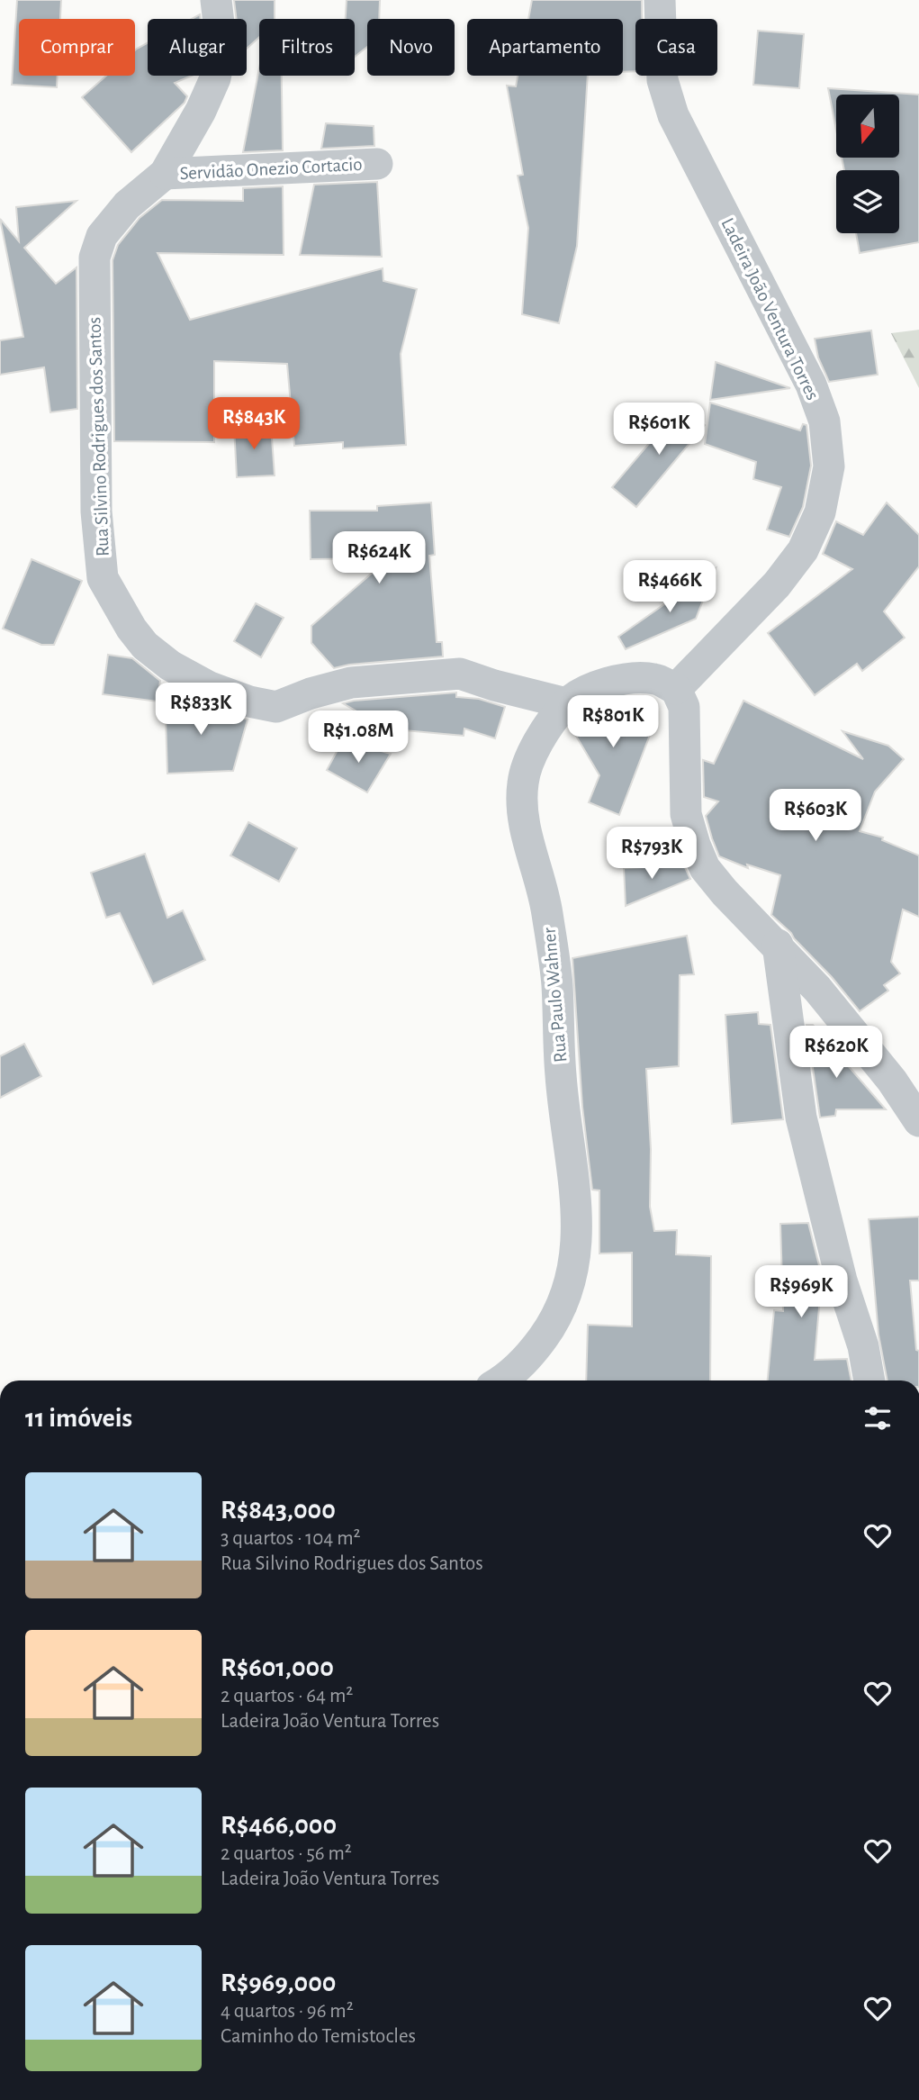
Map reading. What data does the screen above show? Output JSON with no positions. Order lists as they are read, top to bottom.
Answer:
{
  "streets": {
    "street": [
      "Servidão Onezio Cortacio",
      "Ladeira João Ventura Torres",
      "Rua Silvino Rodrigues dos Santos",
      "Rua Paulo Wahner"
    ]
  },
  "crossings": [
    ["Servidão Onezio Cortacio", "Rua Silvino Rodrigues dos Santos"],
    ["Ladeira João Ventura Torres", "Rua Paulo Wahner"],
    ["Rua Silvino Rodrigues dos Santos", "Rua Paulo Wahner"]
  ],
  "north": "bottom",
  "page": {
    "chip": [
      "Comprar",
      "Alugar",
      "Filtros",
      "Novo",
      "Apartamento",
      "Casa"
    ],
    "price": [
      "R$843K",
      "R$601K",
      "R$624K",
      "R$466K",
      "R$833K",
      "R$801K",
      "R$1.08M",
      "R$603K",
      "R$793K",
      "R$620K",
      "R$969K"
    ],
    "heading": "11 imóveis",
    "list": [
      {
        "name": "R$843,000",
        "note": "3 quartos · 104 m² · Rua Silvino Rodrigues dos Santos"
      },
      {
        "name": "R$601,000",
        "note": "2 quartos · 64 m² · Ladeira João Ventura Torres"
      },
      {
        "name": "R$466,000",
        "note": "2 quartos · 56 m² · Ladeira João Ventura Torres"
      },
      {
        "name": "R$969,000",
        "note": "4 quartos · 96 m² · Caminho do Temistocles"
      }
    ]
  }
}
